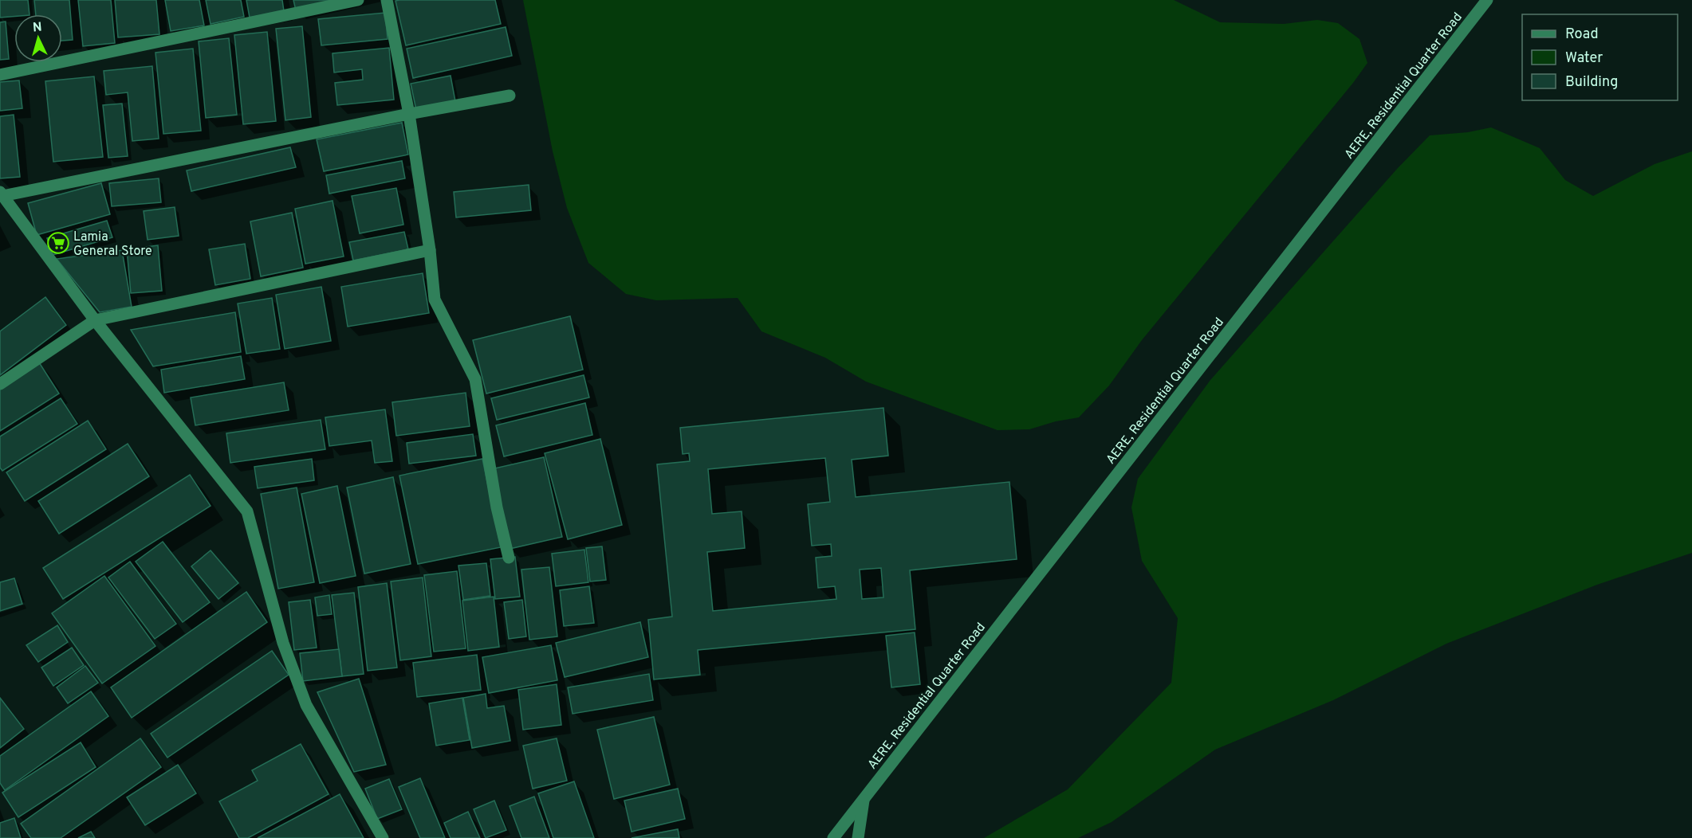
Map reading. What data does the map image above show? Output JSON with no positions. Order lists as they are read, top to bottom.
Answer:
{
  "streets": {
    "street": ["AERE, Residential Quarter Road"]
  },
  "places": {
    "supermarket": ["Lamia General Store"]
  },
  "legend": ["Road", "Water", "Building"],
  "north": "top"
}
